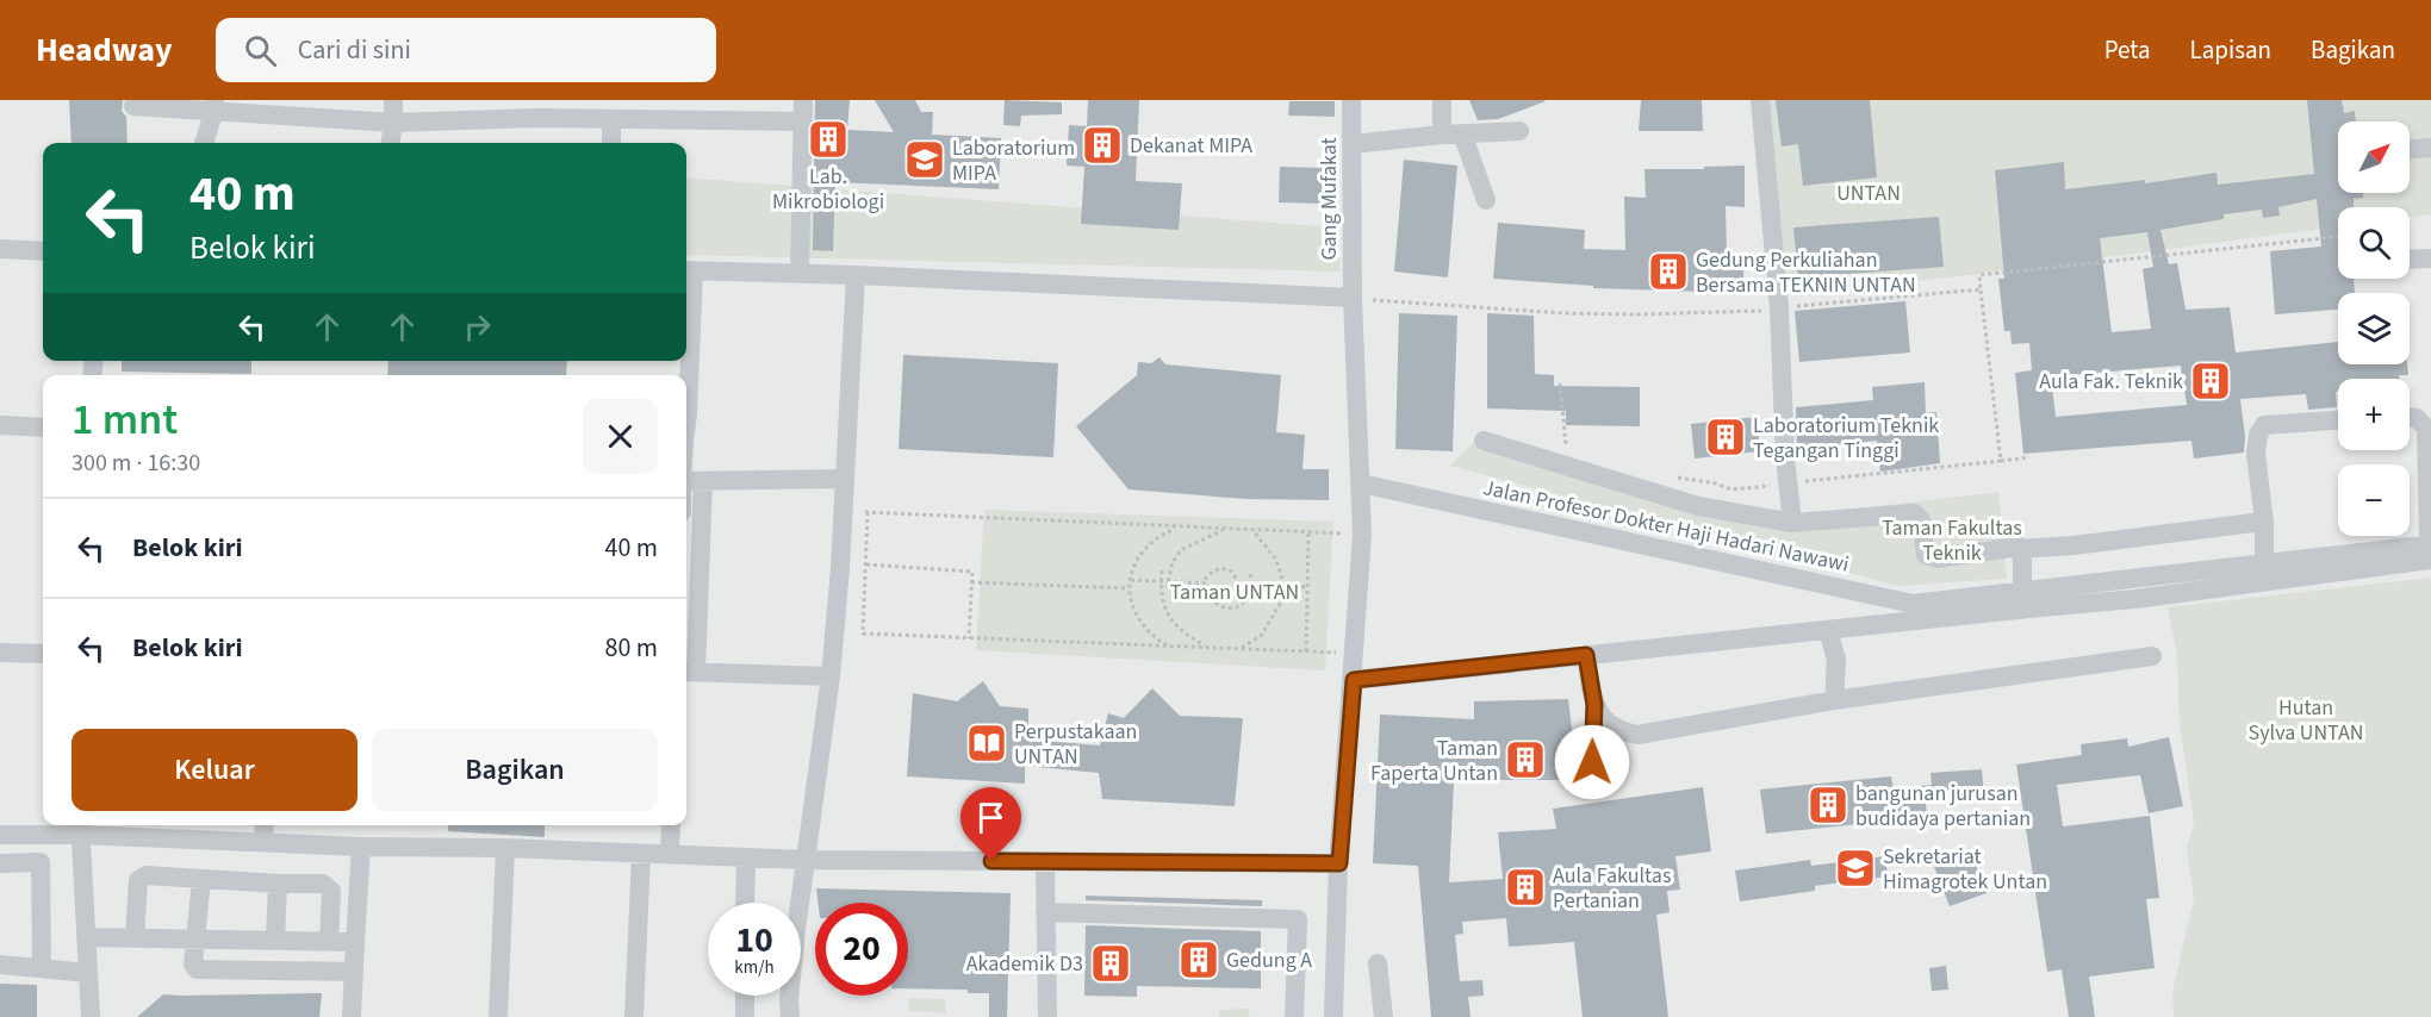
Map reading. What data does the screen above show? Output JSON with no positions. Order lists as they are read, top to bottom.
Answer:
{
  "streets": {
    "street": ["Gang Mufakat", "Jalan Profesor Dokter Haji Hadari Nawawi"]
  },
  "crossings": [
    ["Gang Mufakat", "Jalan Profesor Dokter Haji Hadari Nawawi"]
  ],
  "parks": [
    "UNTAN",
    "Taman Fakultas Teknik",
    "Taman UNTAN",
    "Hutan Sylva UNTAN"
  ],
  "places": {
    "building": [
      "Lab. Mikrobiologi",
      "Dekanat MIPA",
      "Gedung Perkuliahan Bersama TEKNIN UNTAN",
      "Aula Fak. Teknik",
      "Laboratorium Teknik Tegangan Tinggi",
      "Taman Faperta Untan",
      "bangunan jurusan budidaya pertanian",
      "Aula Fakultas Pertanian",
      "Gedung A",
      "Akademik D3"
    ],
    "school or university": ["Laboratorium MIPA", "Sekretariat Himagrotek Untan"],
    "library": ["Perpustakaan UNTAN"]
  },
  "north": "top right",
  "page": {
    "header": "Headway",
    "search": "Cari di sini",
    "nav": ["Peta", "Lapisan", "Bagikan"],
    "map_buttons": ["+", "−"],
    "turn": ["40 m", "Belok kiri"],
    "heading": ["1 mnt", "300 m · 16:30"],
    "list": [
      {
        "name": "Belok kiri",
        "value": "40 m"
      },
      {
        "name": "Belok kiri",
        "value": "80 m"
      }
    ],
    "buttons": ["Keluar", "Bagikan"],
    "speed": "10 km/h",
    "limit": "20"
  }
}
